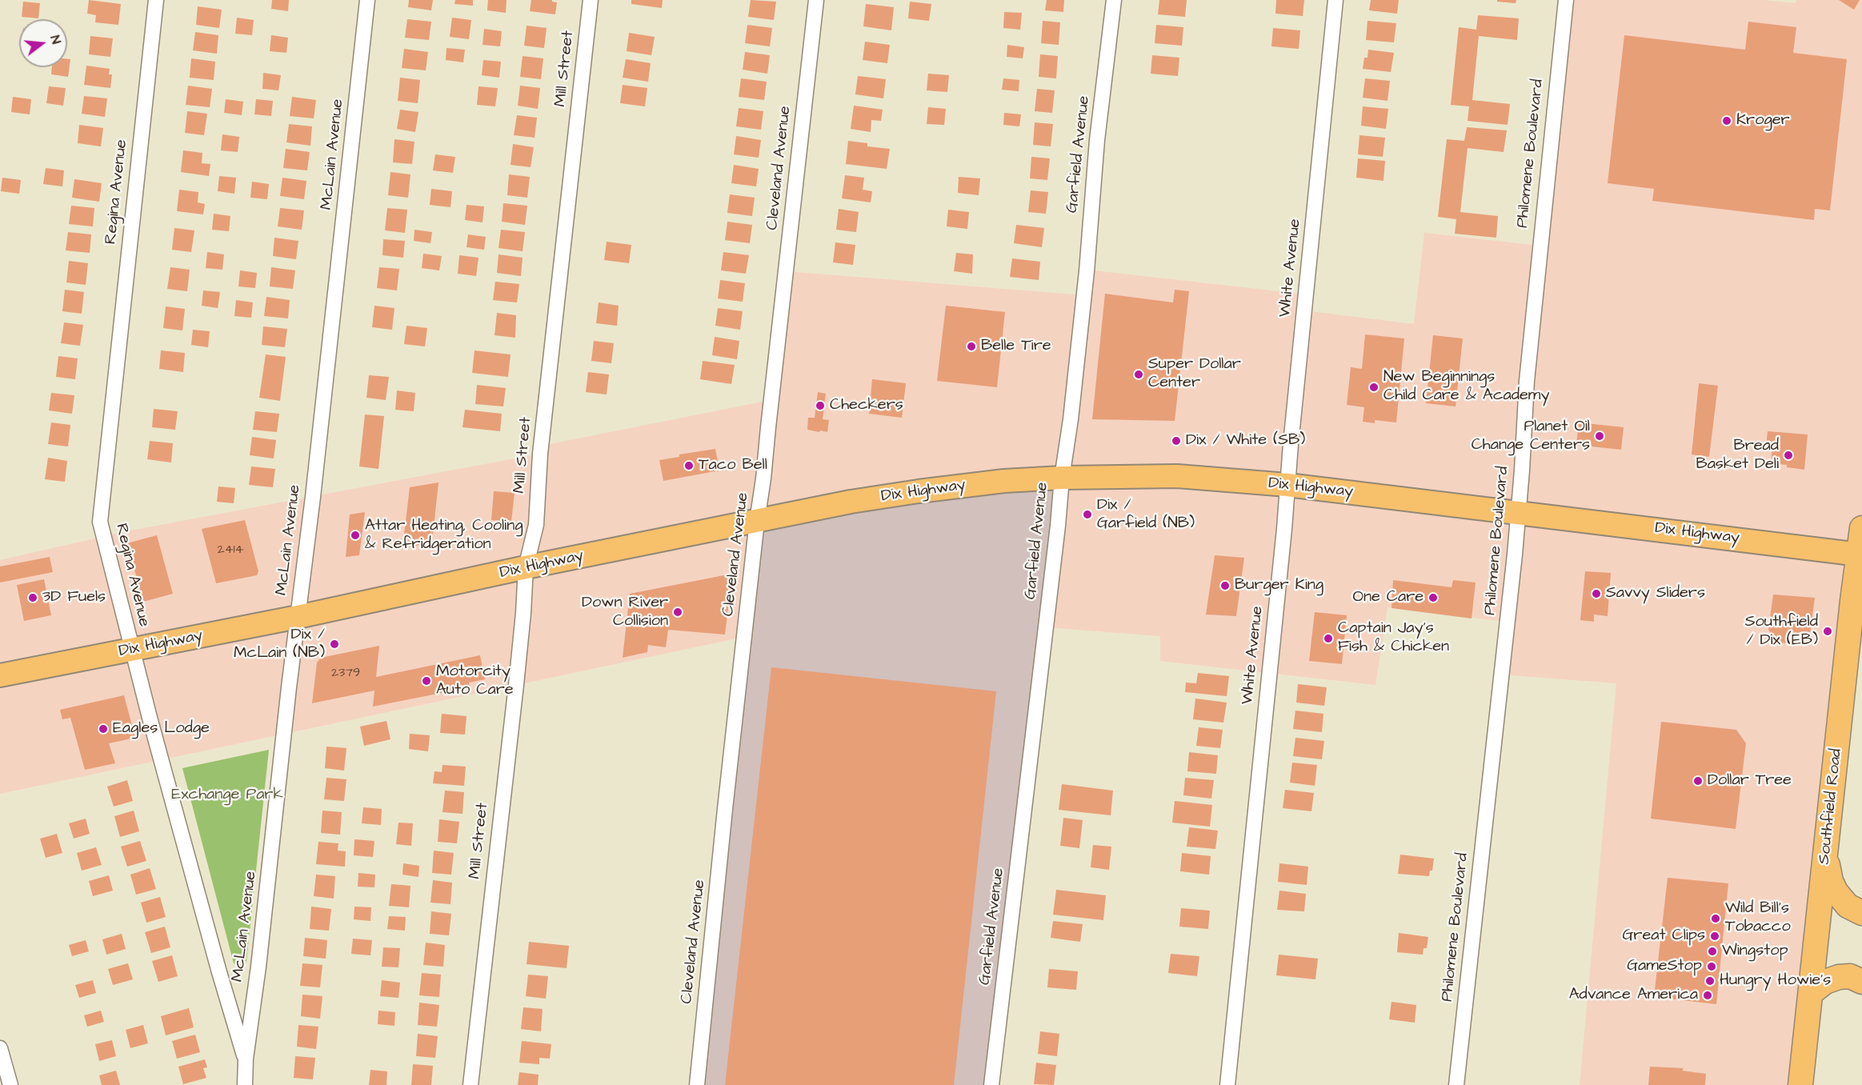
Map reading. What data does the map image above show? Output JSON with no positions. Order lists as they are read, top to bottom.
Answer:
{
  "streets": {
    "highway": ["Southfield Road"],
    "main road": ["Dix Highway"],
    "street": [
      "Mill Street",
      "Philomene Boulevard",
      "McLain Avenue",
      "Garfield Avenue",
      "Cleveland Avenue",
      "Regina Avenue",
      "White Avenue"
    ]
  },
  "crossings": [
    ["Mill Street", "Dix Highway"],
    ["Philomene Boulevard", "Dix Highway"],
    ["McLain Avenue", "Regina Avenue"],
    ["McLain Avenue", "Dix Highway"],
    ["Garfield Avenue", "Dix Highway"],
    ["Cleveland Avenue", "Dix Highway"],
    ["Regina Avenue", "Dix Highway"],
    ["White Avenue", "Dix Highway"],
    ["Dix Highway", "Southfield Road"]
  ],
  "parks": ["Exchange Park"],
  "places": [
    "Kroger",
    "Belle Tire",
    "Super Dollar Center",
    "New Beginnings Child Care & Academy",
    "Checkers",
    "Planet Oil Change Centers",
    "Dix / White (SB)",
    "Bread Basket Deli",
    "Taco Bell",
    "Dix / Garfield (NB)",
    "Attar Heating, Cooling & Refridgeration",
    "Burger King",
    "Savvy Sliders",
    "3D Fuels",
    "One Care",
    "Down River Collision",
    "Southfield / Dix (EB)",
    "Captain Jay's Fish & Chicken",
    "Dix / McLain (NB)",
    "Motorcity Auto Care",
    "Eagles Lodge",
    "Dollar Tree",
    "Wild Bill's Tobacco",
    "Great Clips",
    "Wingstop",
    "GameStop",
    "Hungry Howie's",
    "Advance America"
  ],
  "house_numbers": ["2414", "2379"],
  "north": "right"
}
